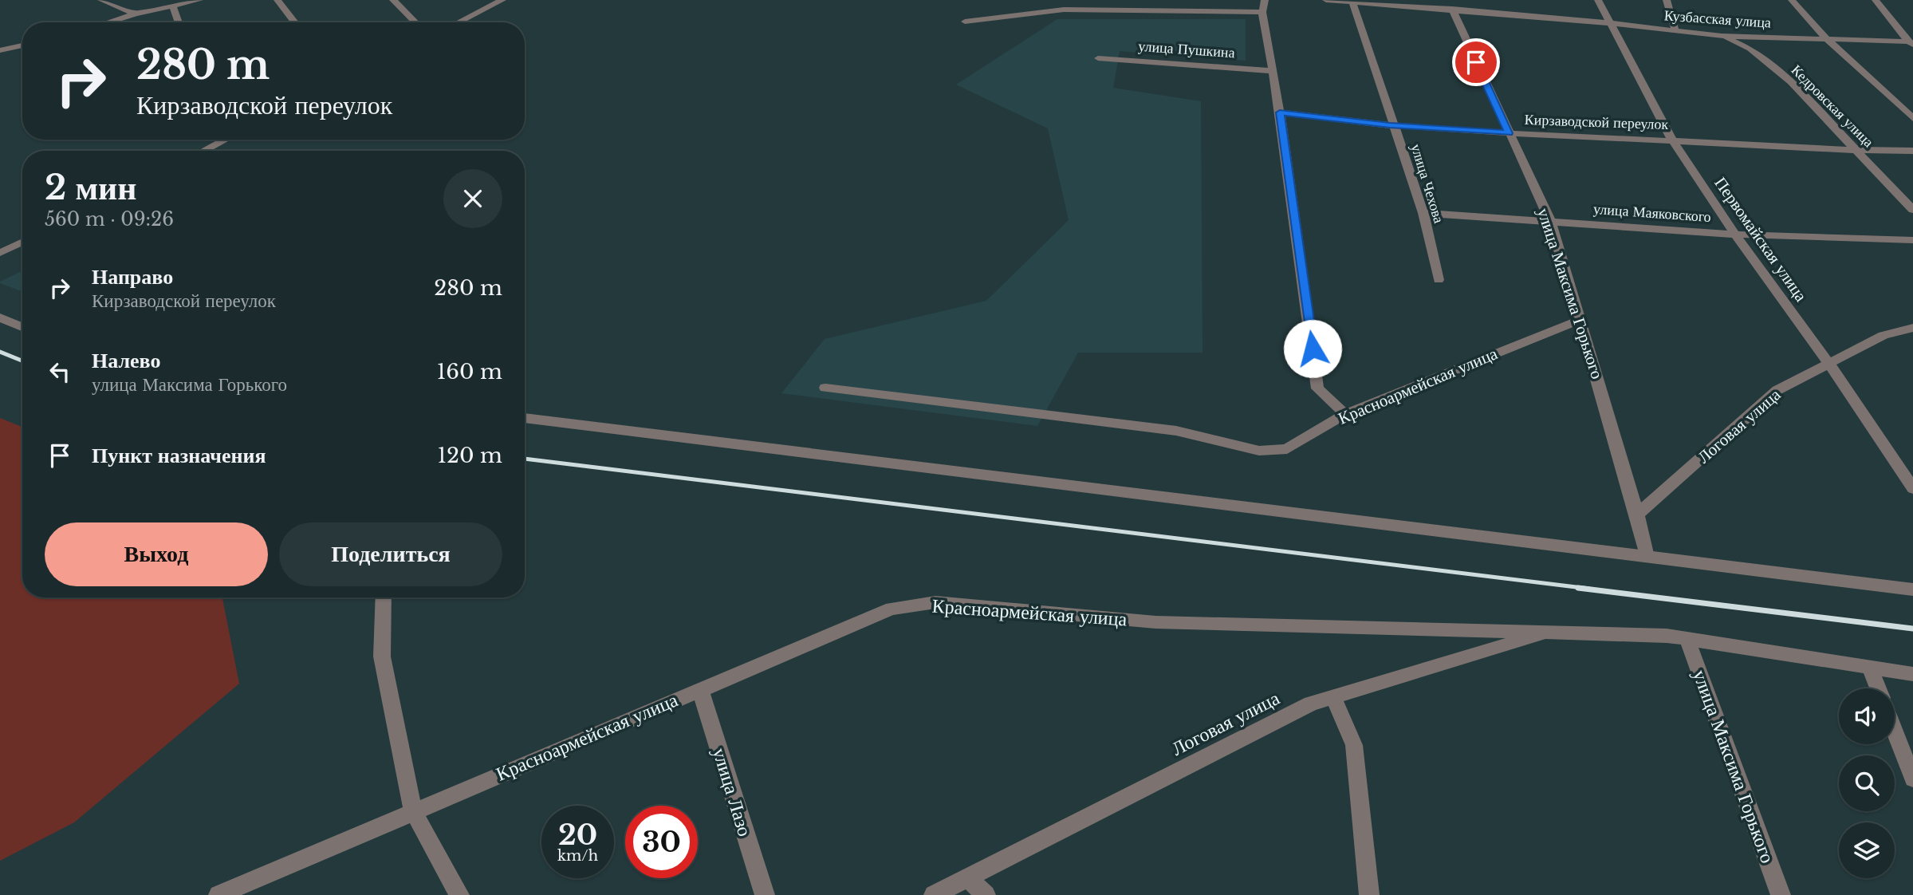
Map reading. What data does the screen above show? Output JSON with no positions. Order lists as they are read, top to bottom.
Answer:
{
  "streets": {
    "street": [
      "Кузбасская улица",
      "улица Пушкина",
      "Кедровская улица",
      "Кирзаводской переулок",
      "улица Чехова",
      "улица Маяковского",
      "Первомайская улица",
      "улица Максима Горького",
      "Красноармейская улица",
      "Логовая улица",
      "улица Лазо"
    ]
  },
  "crossings": [
    ["Кузбасская улица", "Кедровская улица"],
    ["Кузбасская улица", "улица Чехова"],
    ["Кузбасская улица", "Первомайская улица"],
    ["Кузбасская улица", "улица Максима Горького"],
    ["Кедровская улица", "Кирзаводской переулок"],
    ["Кирзаводской переулок", "улица Чехова"],
    ["Кирзаводской переулок", "Первомайская улица"],
    ["Кирзаводской переулок", "улица Максима Горького"],
    ["улица Чехова", "улица Маяковского"],
    ["улица Маяковского", "Первомайская улица"],
    ["улица Маяковского", "улица Максима Горького"],
    ["Первомайская улица", "Логовая улица"],
    ["улица Максима Горького", "Красноармейская улица"],
    ["улица Максима Горького", "Логовая улица"],
    ["Красноармейская улица", "Логовая улица"],
    ["Красноармейская улица", "улица Лазо"]
  ],
  "page": {
    "turn": ["280 m", "Кирзаводской переулок"],
    "heading": ["2 мин", "560 m · 09:26"],
    "list": [
      {
        "name": "Направо",
        "note": "Кирзаводской переулок",
        "value": "280 m"
      },
      {
        "name": "Налево",
        "note": "улица Максима Горького",
        "value": "160 m"
      },
      {
        "name": "Пункт назначения",
        "value": "120 m"
      }
    ],
    "buttons": ["Выход", "Поделиться"],
    "speed": "20 km/h",
    "limit": "30"
  }
}
